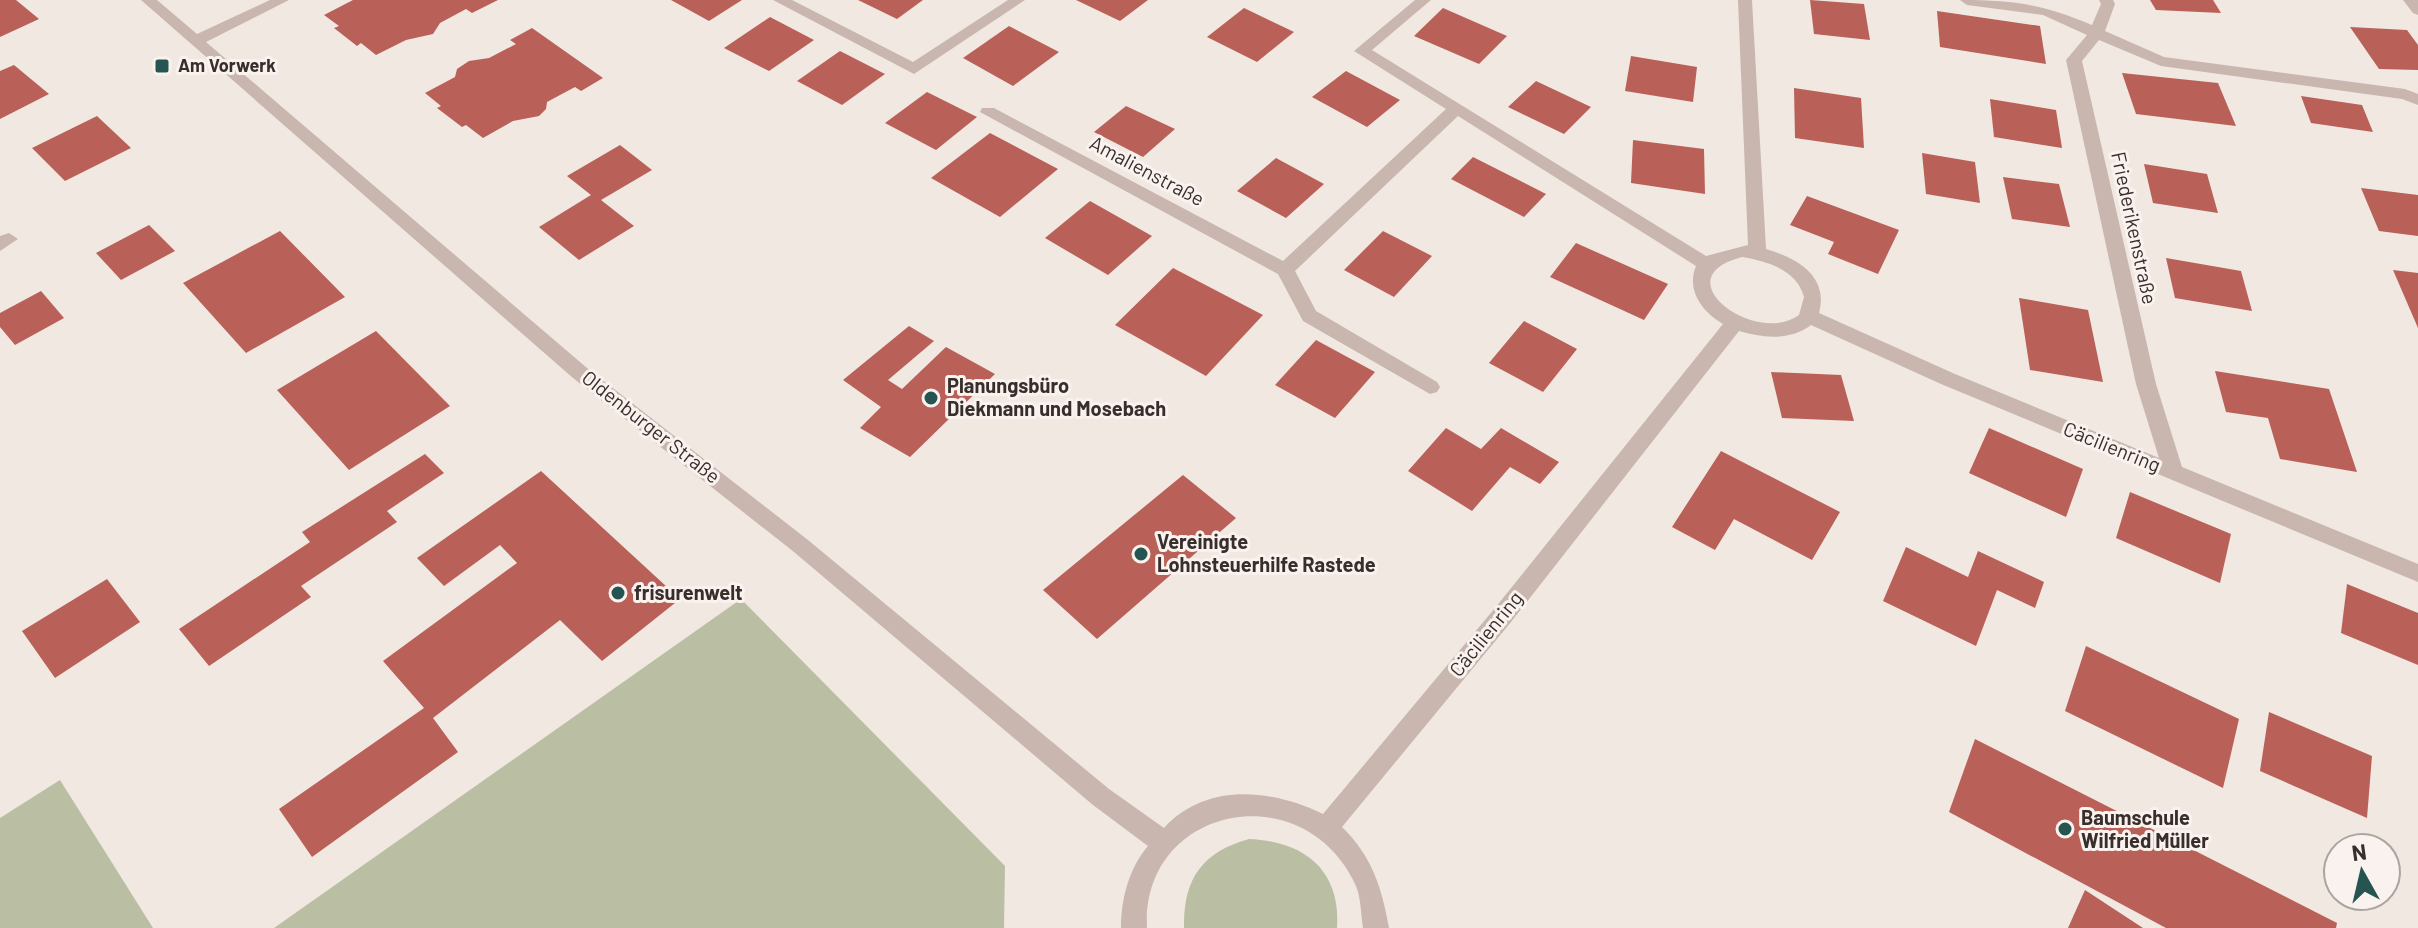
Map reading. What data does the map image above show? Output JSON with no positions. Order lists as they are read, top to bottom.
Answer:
{
  "streets": {
    "street": [
      "Amalienstraße",
      "Friederikenstraße",
      "Oldenburger Straße",
      "Cäcilienring"
    ]
  },
  "crossings": [
    ["Friederikenstraße", "Cäcilienring"]
  ],
  "places": {
    "transit": ["Am Vorwerk"],
    "other": [
      "Planungsbüro Diekmann und Mosebach",
      "Vereinigte Lohnsteuerhilfe Rastede",
      "frisurenwelt",
      "Baumschule Wilfried Müller"
    ]
  },
  "north": "top"
}
